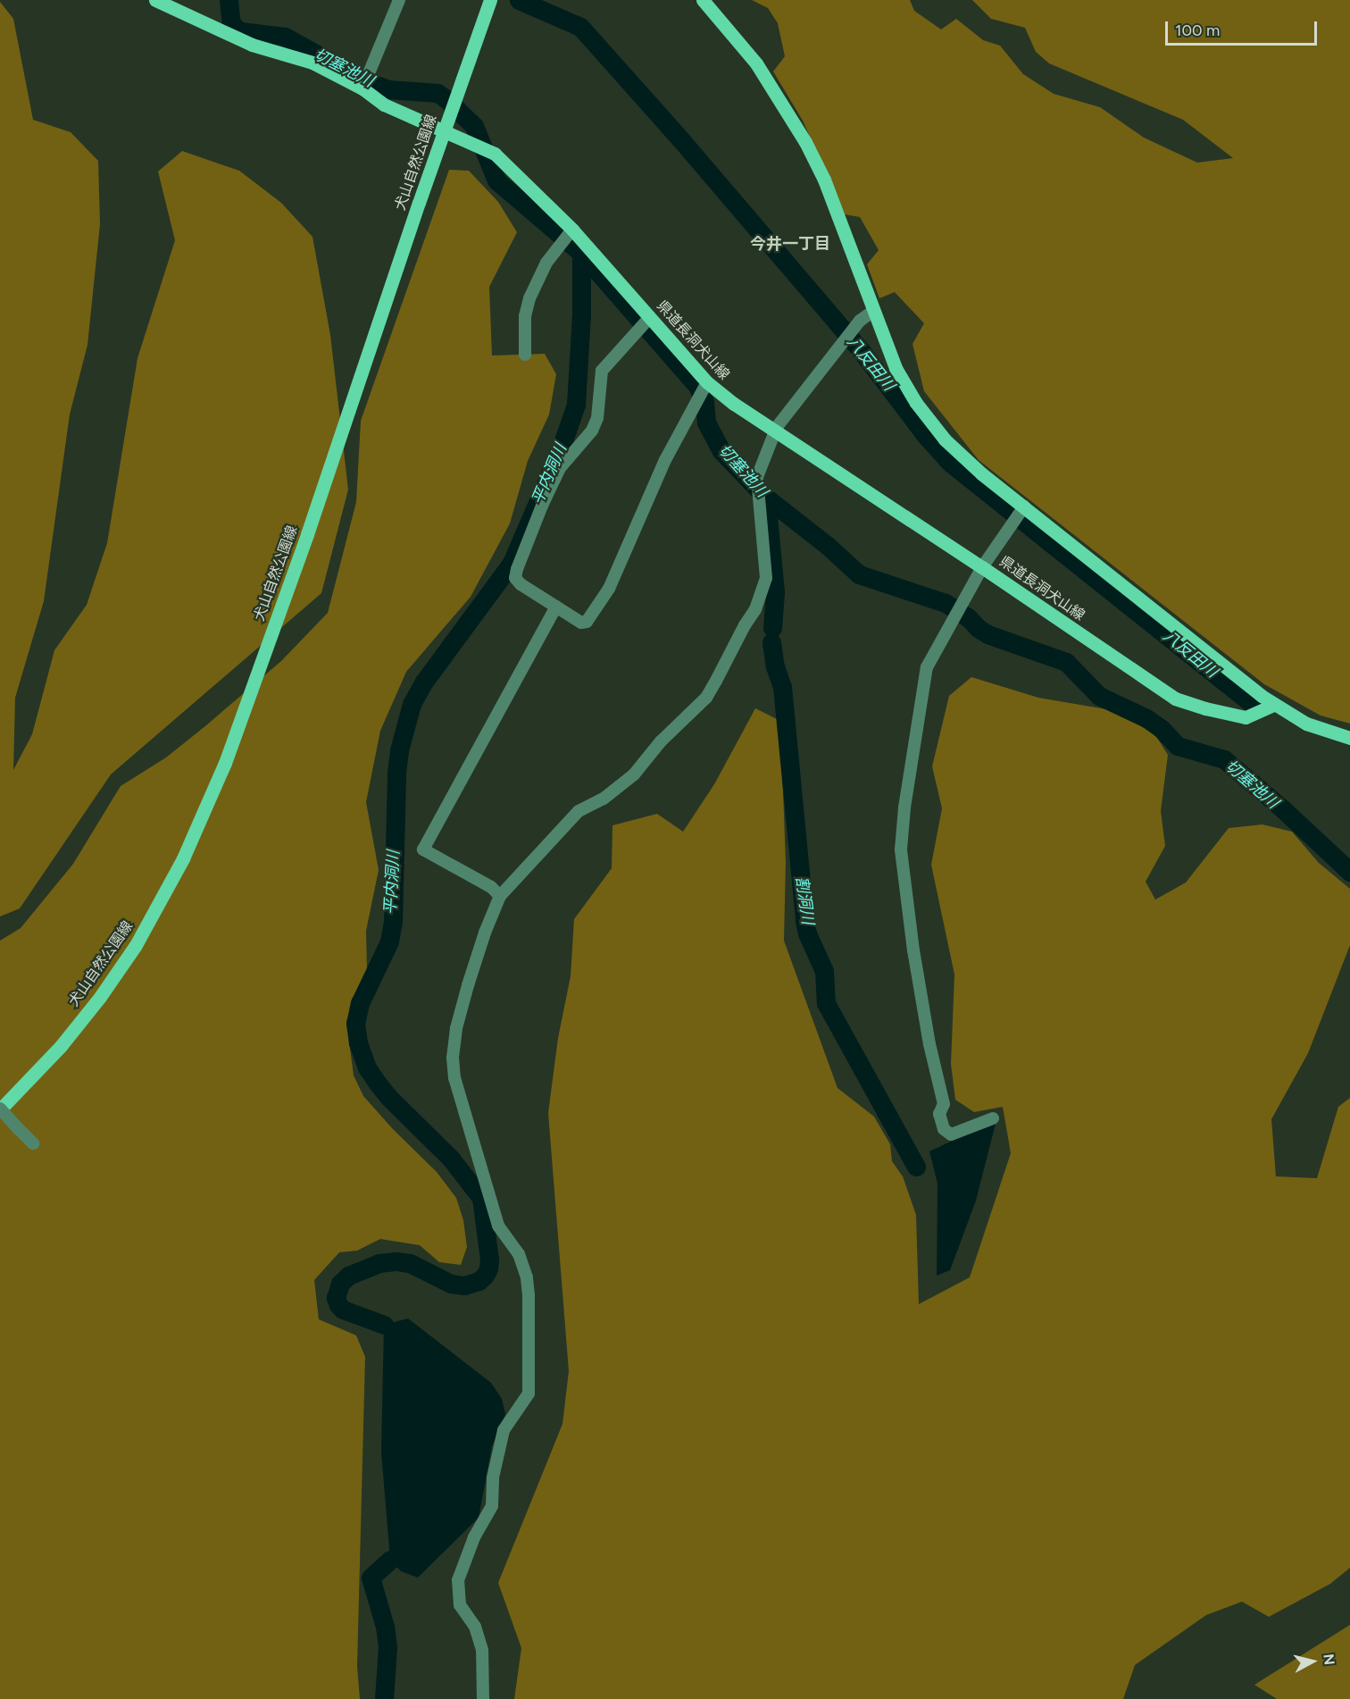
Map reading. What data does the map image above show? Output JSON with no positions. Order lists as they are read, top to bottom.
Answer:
{
  "streets": {
    "main road": ["犬山自然公園線", "県道長洞犬山線"]
  },
  "districts": ["今井一丁目"],
  "water": [
    "切塞池川",
    "八反田川",
    "平内洞川",
    "割洞川"
  ],
  "scale_bar": "100 m",
  "north": "right"
}
